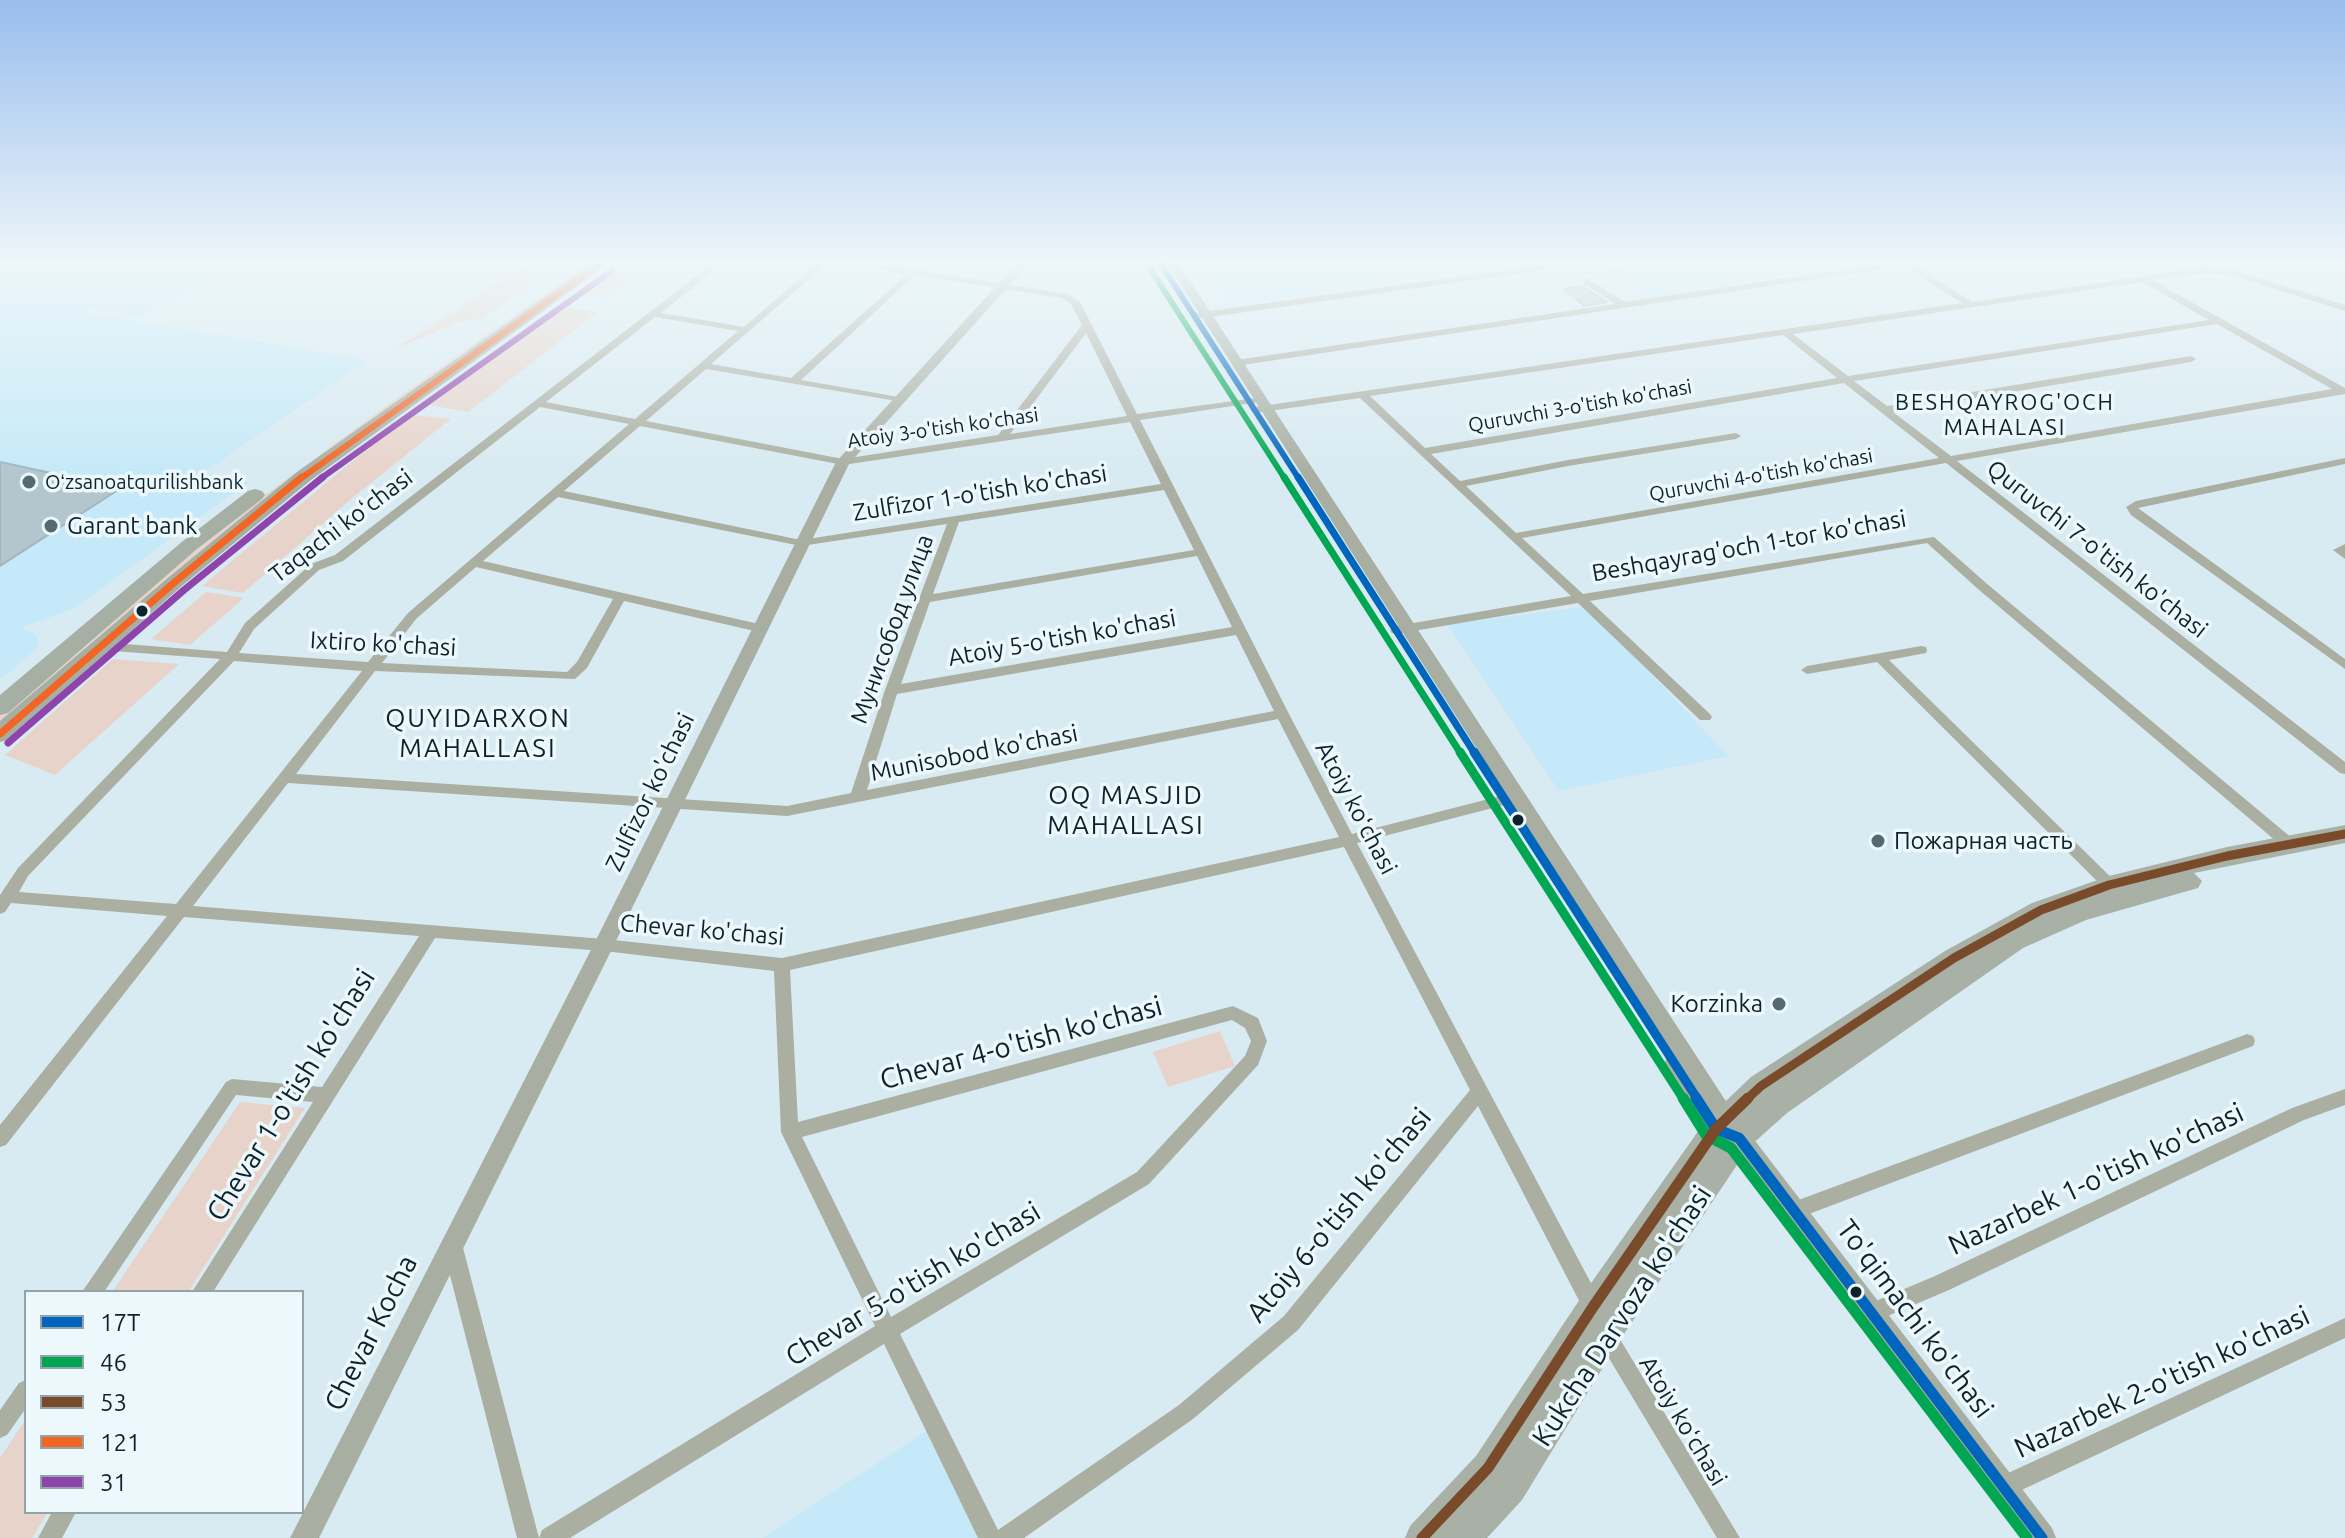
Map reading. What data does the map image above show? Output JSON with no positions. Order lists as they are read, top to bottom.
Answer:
{
  "streets": {
    "main road": [
      "Zulfizor ko'chasi",
      "Kukcha Darvoza ko'chasi",
      "To'qimachi ko'chasi",
      "Chevar Kocha"
    ],
    "street": [
      "Quruvchi 3-o'tish ko'chasi",
      "Atoiy 3-o'tish ko'chasi",
      "Quruvchi 4-o'tish ko'chasi",
      "Zulfizor 1-o'tish ko'chasi",
      "Taqachi koʻchasi",
      "Beshqayrag'och 1-tor ko'chasi",
      "Quruvchi 7-o'tish ko'chasi",
      "Мунисобод улица",
      "Atoiy 5-o'tish ko'chasi",
      "Ixtiro ko'chasi",
      "Munisobod ko'chasi",
      "Atoiy koʻchasi",
      "Chevar ko'chasi",
      "Chevar 4-o'tish ko'chasi",
      "Chevar 1-o'tish ko'chasi",
      "Nazarbek 1-o'tish ko'chasi",
      "Atoiy 6-o'tish ko'chasi",
      "Chevar 5-o'tish ko'chasi",
      "Nazarbek 2-o'tish ko'chasi"
    ]
  },
  "crossings": [
    ["Quruvchi 3-o'tish ko'chasi", "Quruvchi 7-o'tish ko'chasi"],
    ["Atoiy 3-o'tish ko'chasi", "Taqachi koʻchasi"],
    ["Atoiy 3-o'tish ko'chasi", "Quruvchi 7-o'tish ko'chasi"],
    ["Atoiy 3-o'tish ko'chasi", "Zulfizor ko'chasi"],
    ["Atoiy 3-o'tish ko'chasi", "Atoiy koʻchasi"],
    ["Atoiy 3-o'tish ko'chasi", "To'qimachi ko'chasi"],
    ["Quruvchi 4-o'tish ko'chasi", "Quruvchi 7-o'tish ko'chasi"],
    ["Zulfizor 1-o'tish ko'chasi", "Мунисобод улица"],
    ["Zulfizor 1-o'tish ko'chasi", "Zulfizor ko'chasi"],
    ["Zulfizor 1-o'tish ko'chasi", "Atoiy koʻchasi"],
    ["Taqachi koʻchasi", "Ixtiro ko'chasi"],
    ["Taqachi koʻchasi", "Chevar ko'chasi"],
    ["Beshqayrag'och 1-tor ko'chasi", "Kukcha Darvoza ko'chasi"],
    ["Beshqayrag'och 1-tor ko'chasi", "To'qimachi ko'chasi"],
    ["Мунисобод улица", "Atoiy 5-o'tish ko'chasi"],
    ["Мунисобод улица", "Munisobod ko'chasi"],
    ["Atoiy 5-o'tish ko'chasi", "Atoiy koʻchasi"],
    ["Munisobod ko'chasi", "Zulfizor ko'chasi"],
    ["Munisobod ko'chasi", "Atoiy koʻchasi"],
    ["Zulfizor ko'chasi", "Chevar ko'chasi"],
    ["Zulfizor ko'chasi", "Chevar Kocha"],
    ["Atoiy koʻchasi", "Chevar ko'chasi"],
    ["Atoiy koʻchasi", "Atoiy 6-o'tish ko'chasi"],
    ["Atoiy koʻchasi", "Kukcha Darvoza ko'chasi"],
    ["Chevar ko'chasi", "Chevar 1-o'tish ko'chasi"],
    ["Chevar ko'chasi", "To'qimachi ko'chasi"],
    ["Chevar 4-o'tish ko'chasi", "Chevar 5-o'tish ko'chasi"],
    ["Nazarbek 1-o'tish ko'chasi", "To'qimachi ko'chasi"],
    ["Kukcha Darvoza ko'chasi", "To'qimachi ko'chasi"],
    ["To'qimachi ko'chasi", "Nazarbek 2-o'tish ko'chasi"]
  ],
  "districts": ["BESHQAYROG'OCH MAHALASI", "QUYIDARXON MAHALLASI", "OQ MASJID MAHALLASI"],
  "places": [
    "Oʻzsanoatqurilishbank",
    "Garant bank",
    "Пожарная часть",
    "Korzinka"
  ],
  "lines": [
    "transit line 17T",
    "transit line 46",
    "transit line 121",
    "transit line 31",
    "transit line 53"
  ],
  "legend": [
    "17T",
    "46",
    "53",
    "121",
    "31"
  ]
}
